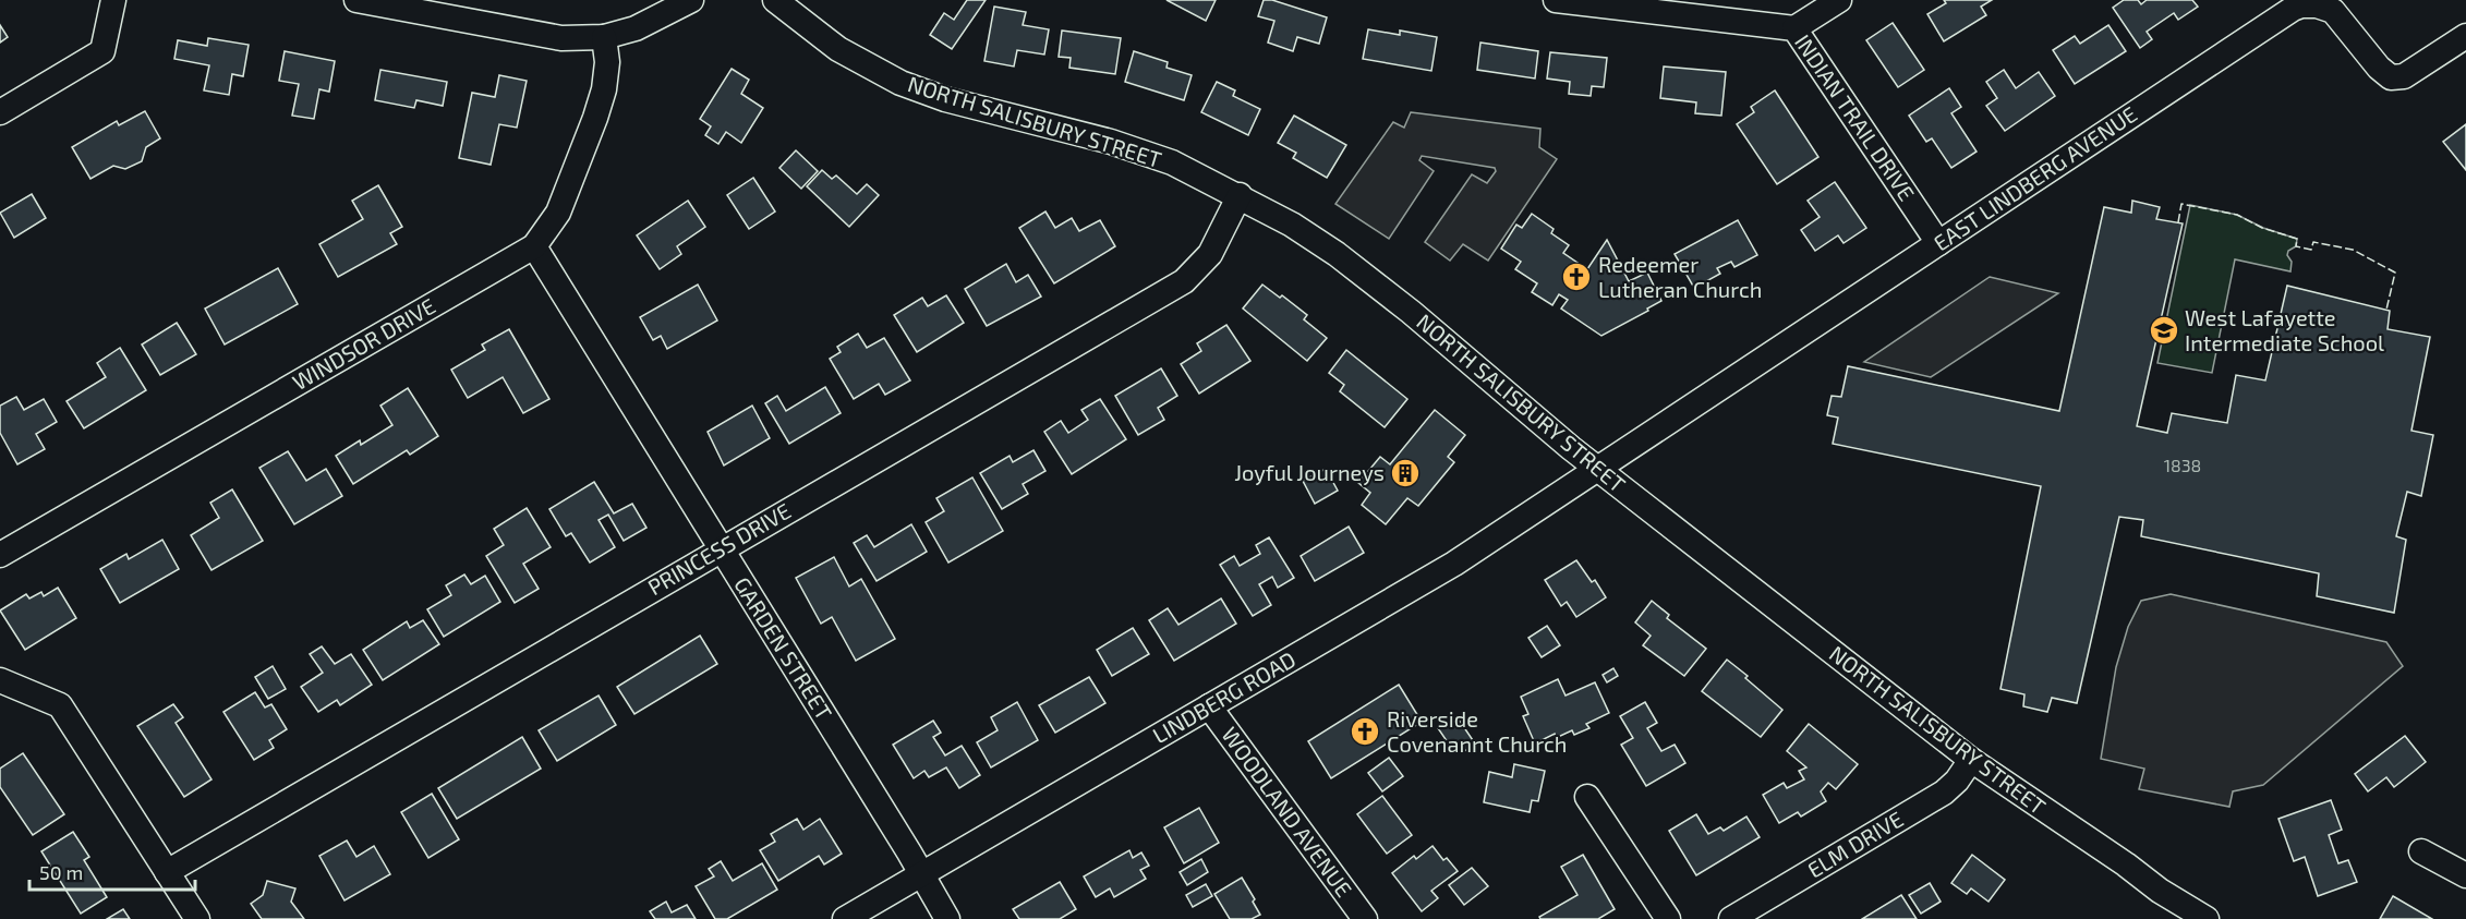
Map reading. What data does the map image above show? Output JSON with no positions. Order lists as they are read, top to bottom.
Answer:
{
  "streets": {
    "street": [
      "INDIAN TRAIL DRIVE",
      "NORTH SALISBURY STREET",
      "EAST LINDBERG AVENUE",
      "WINDSOR DRIVE",
      "PRINCESS DRIVE",
      "GARDEN STREET",
      "LINDBERG ROAD",
      "WOODLAND AVENUE",
      "ELM DRIVE"
    ]
  },
  "crossings": [
    ["INDIAN TRAIL DRIVE", "EAST LINDBERG AVENUE"],
    ["NORTH SALISBURY STREET", "EAST LINDBERG AVENUE"],
    ["NORTH SALISBURY STREET", "PRINCESS DRIVE"],
    ["NORTH SALISBURY STREET", "LINDBERG ROAD"],
    ["NORTH SALISBURY STREET", "ELM DRIVE"],
    ["EAST LINDBERG AVENUE", "LINDBERG ROAD"],
    ["WINDSOR DRIVE", "GARDEN STREET"],
    ["PRINCESS DRIVE", "GARDEN STREET"],
    ["GARDEN STREET", "LINDBERG ROAD"],
    ["LINDBERG ROAD", "WOODLAND AVENUE"]
  ],
  "places": {
    "church": ["Redeemer Lutheran Church", "Riverside Covenannt Church"],
    "school or university": ["West Lafayette Intermediate School"],
    "building": ["Joyful Journeys"]
  },
  "house_numbers": ["1838"],
  "scale_bar": "50 m"
}
